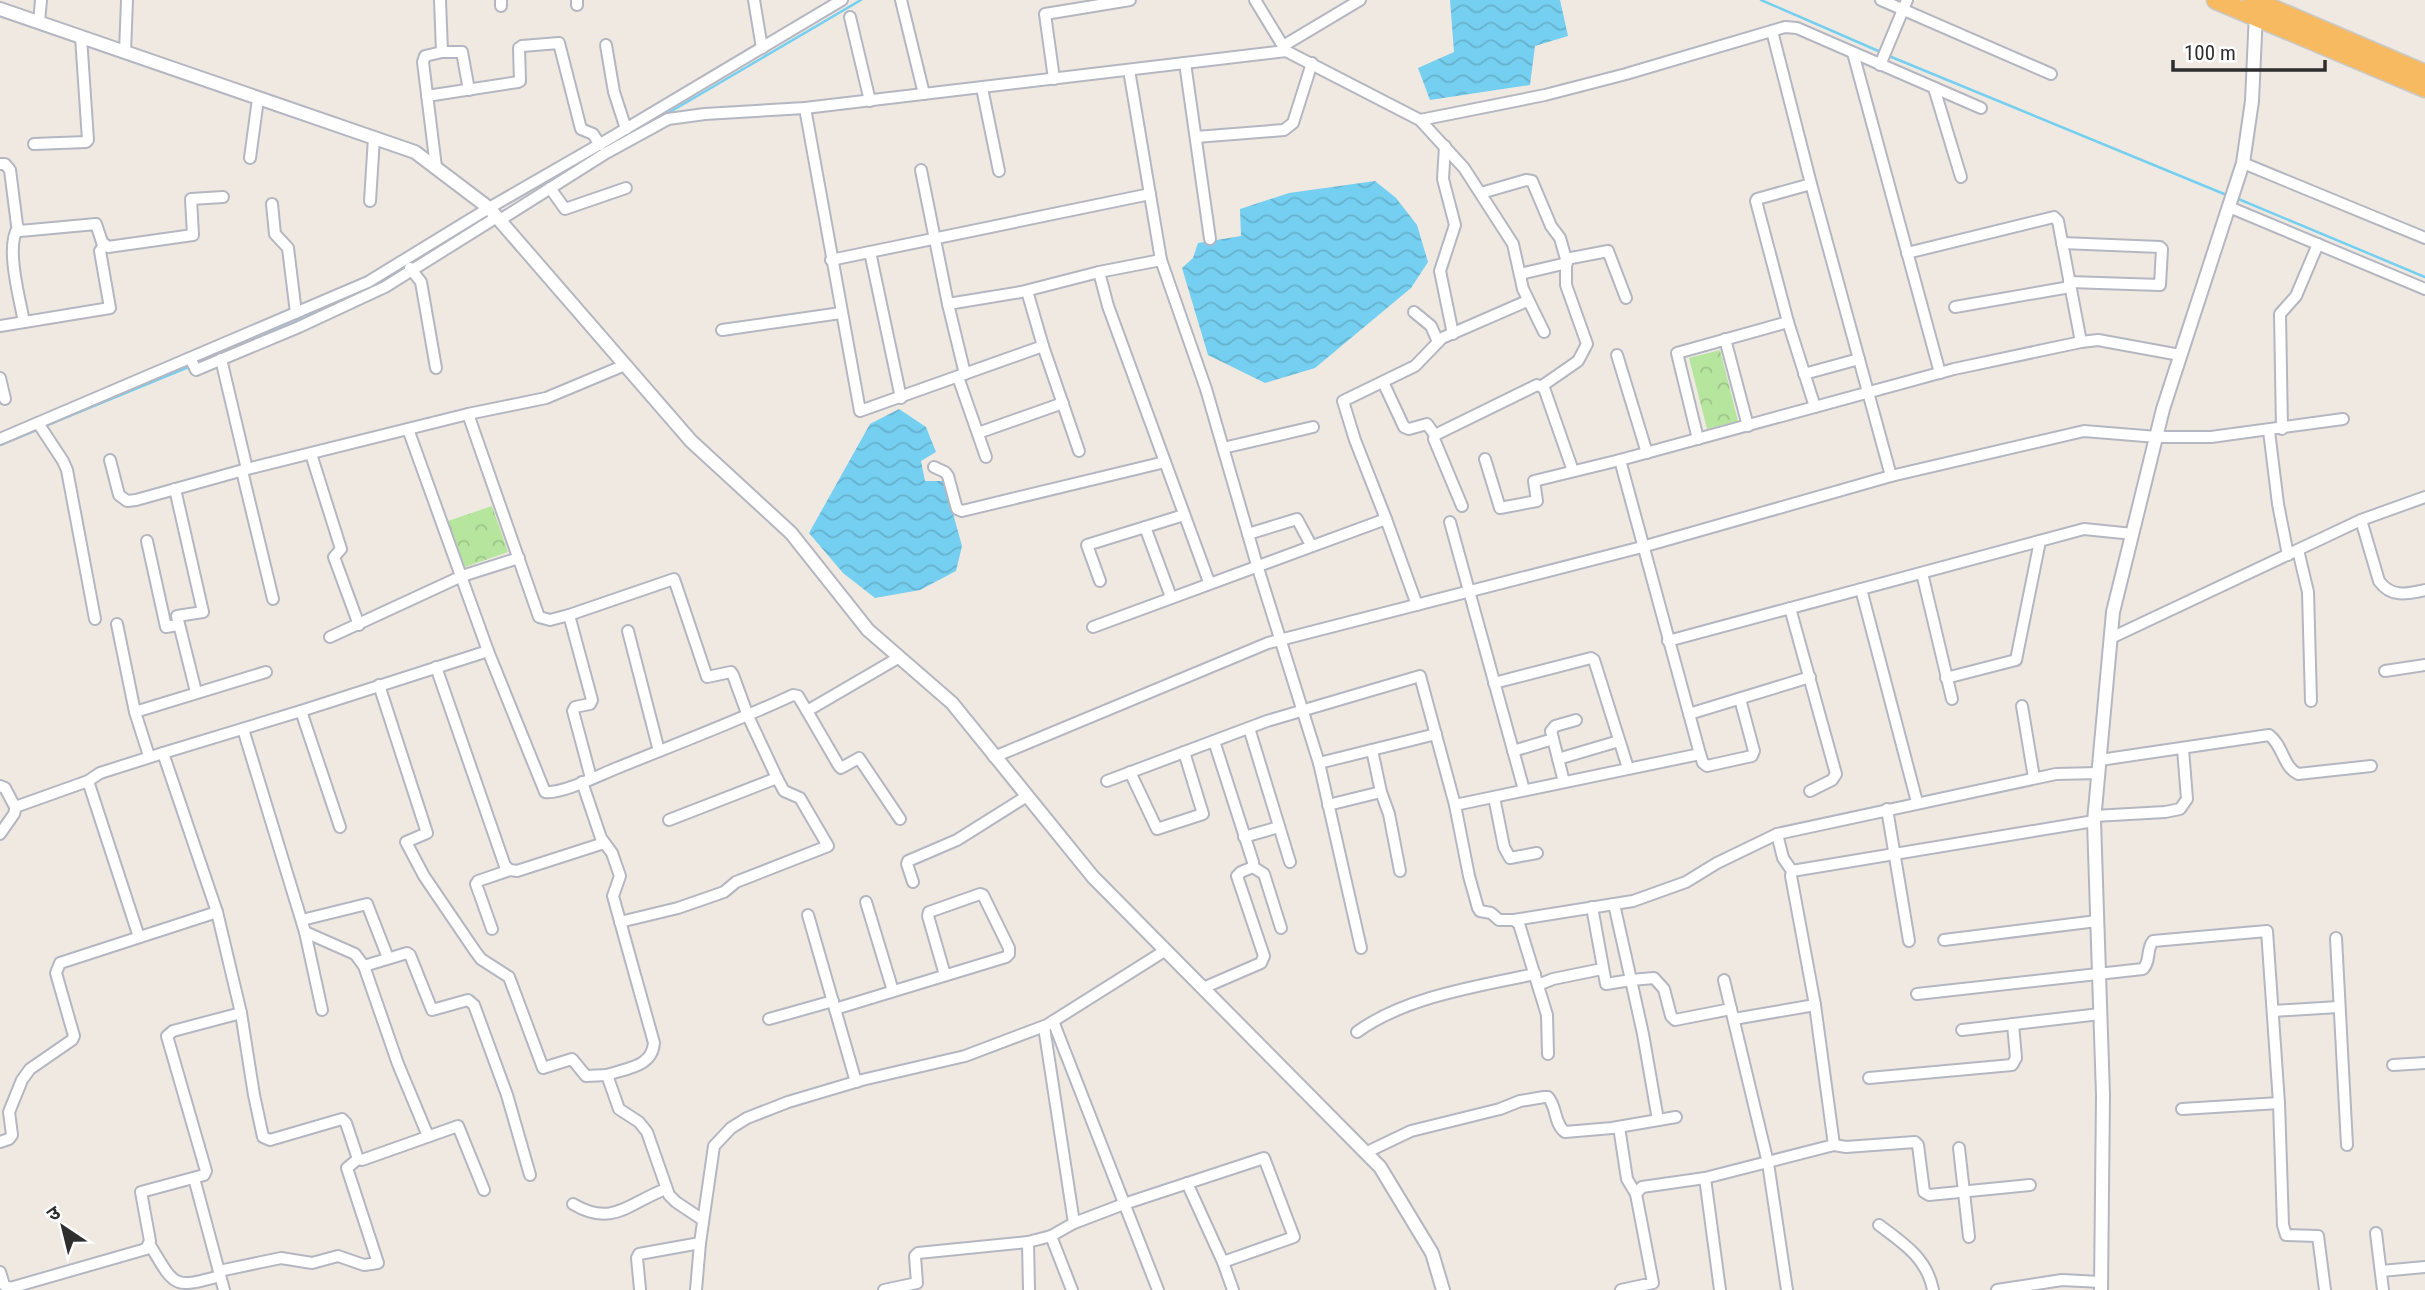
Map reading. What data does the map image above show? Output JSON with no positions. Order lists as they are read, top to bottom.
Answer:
{
  "scale_bar": "100 m",
  "north": "top left"
}
